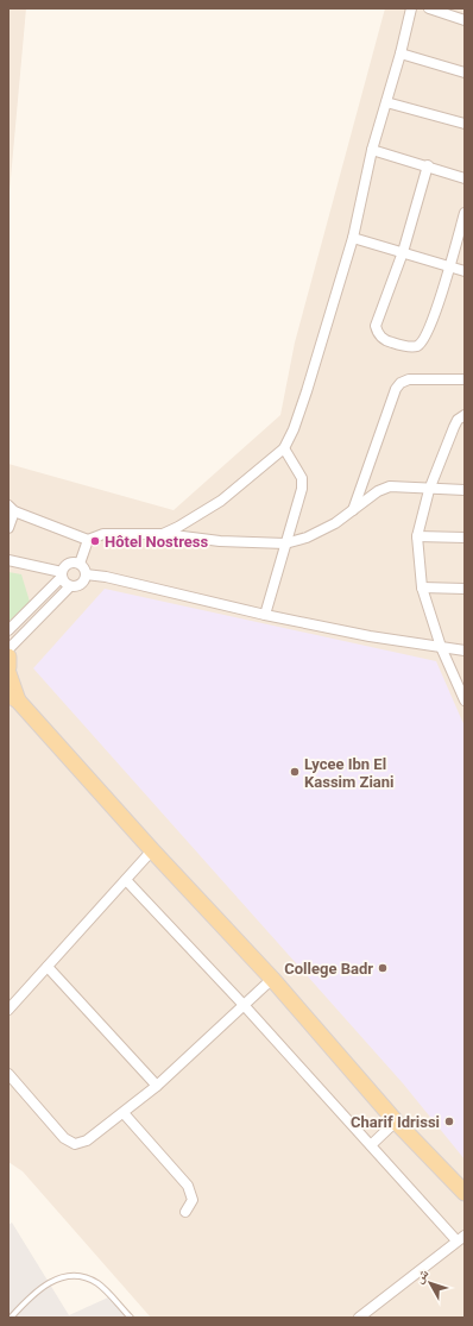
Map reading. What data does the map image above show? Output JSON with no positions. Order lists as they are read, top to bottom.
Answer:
{
  "places": [
    "Hôtel Nostress",
    "Lycee Ibn El Kassim Ziani",
    "College Badr",
    "Charif Idrissi"
  ],
  "north": "top left"
}
